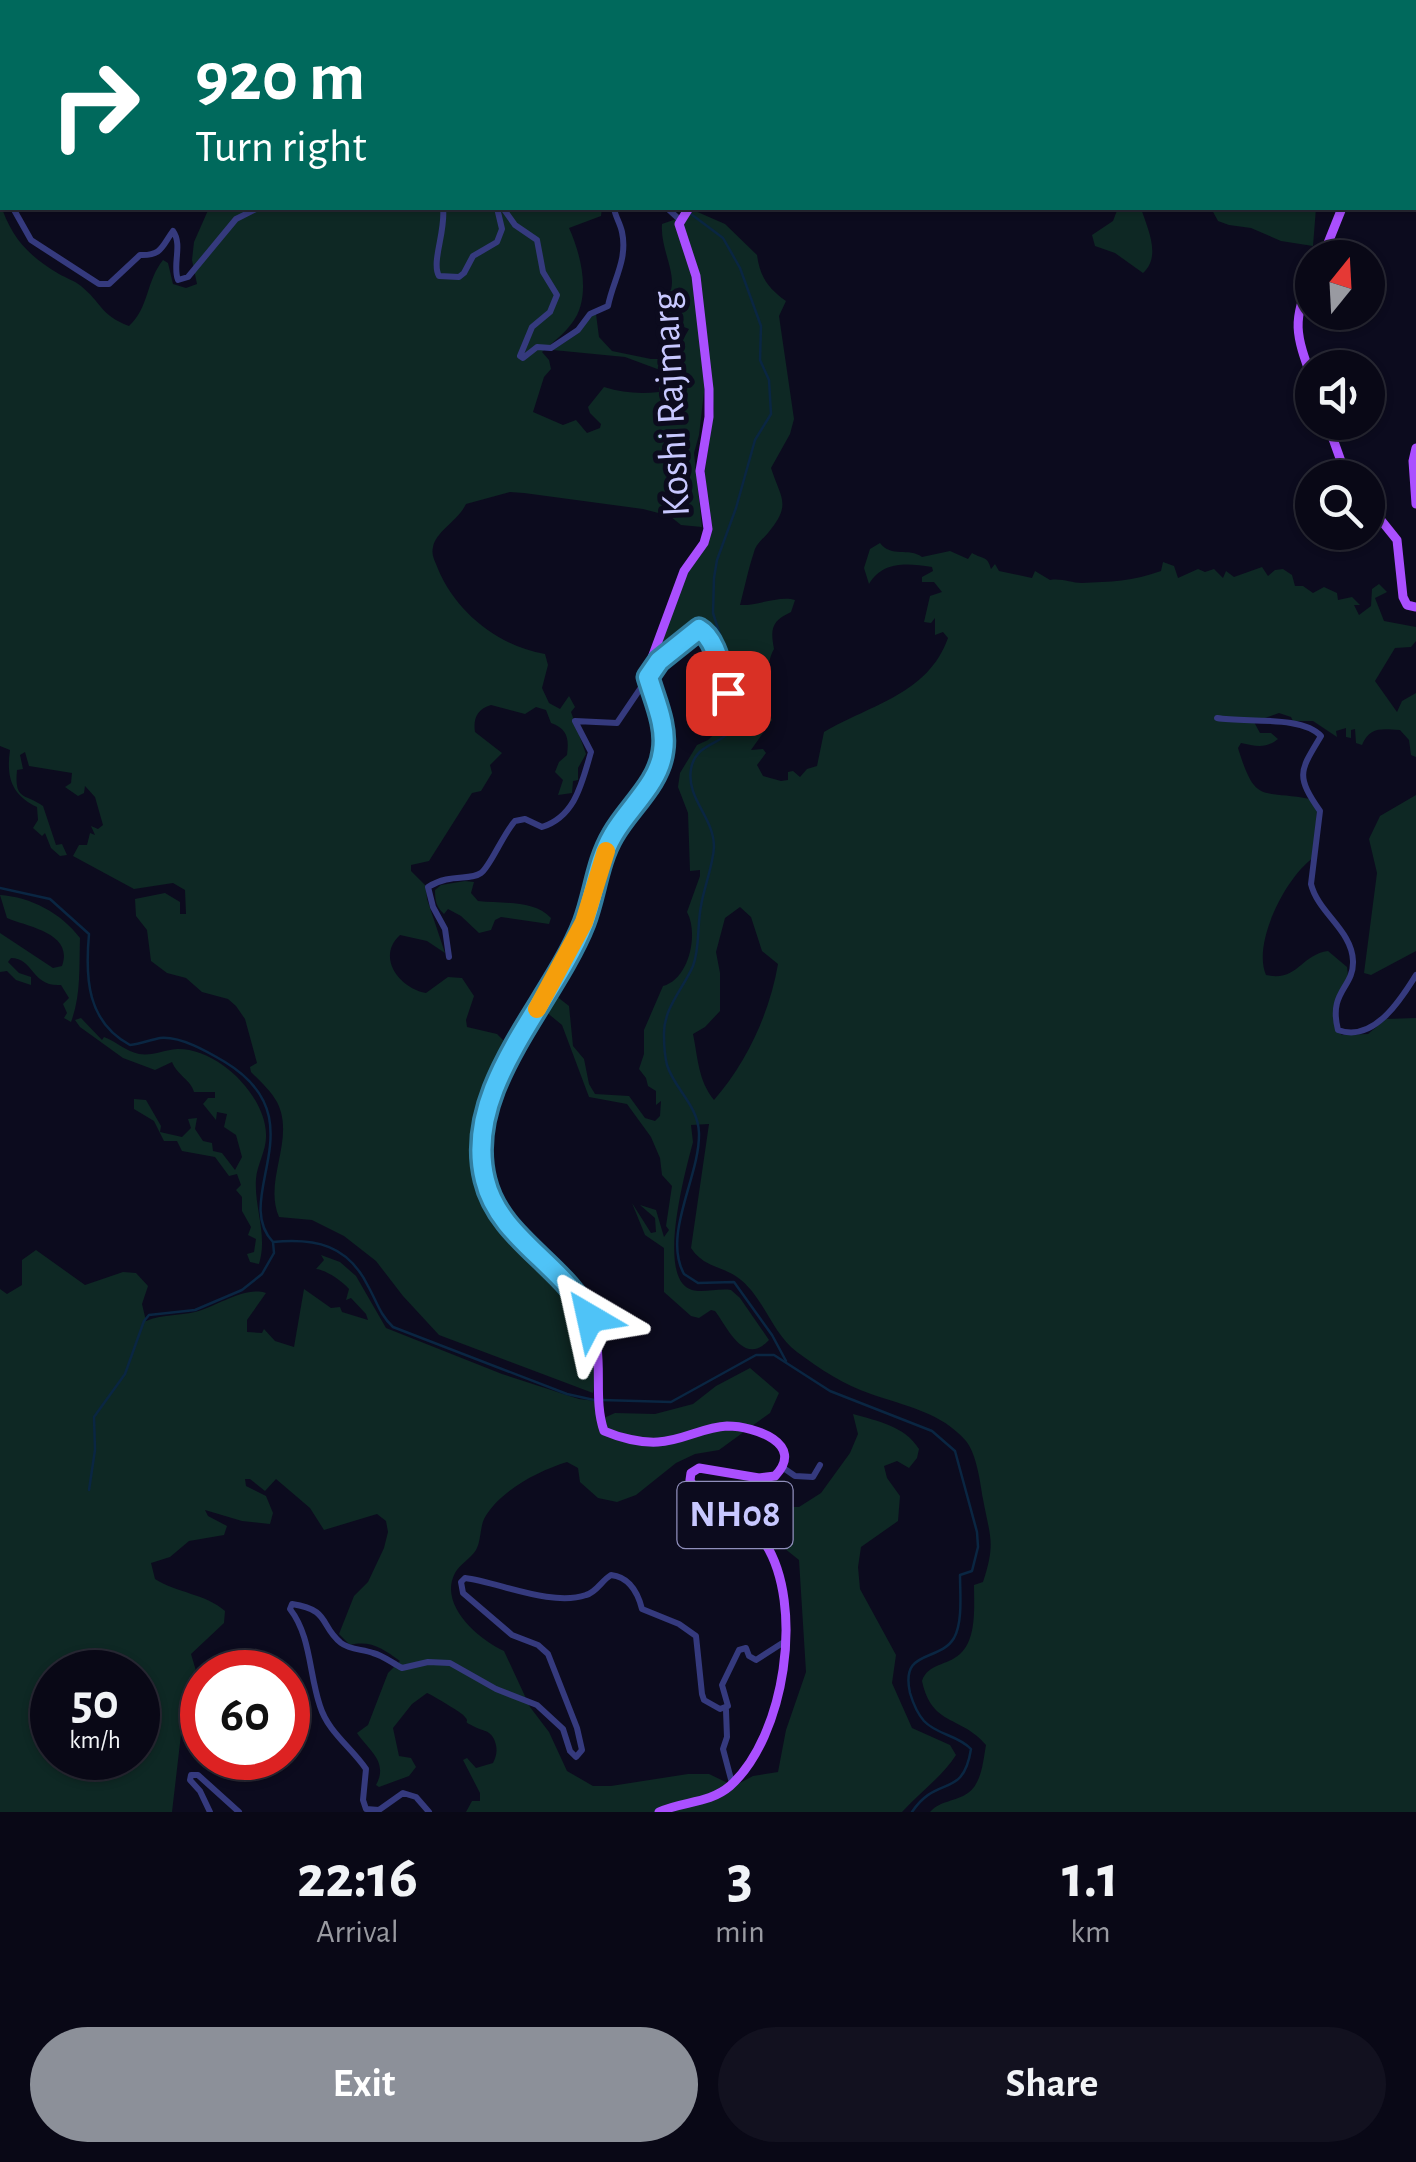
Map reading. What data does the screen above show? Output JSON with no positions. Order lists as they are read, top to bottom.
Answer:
{
  "streets": {
    "main road": ["Koshi Rajmarg", "NH08"]
  },
  "crossings": [
    ["Koshi Rajmarg", "NH08"]
  ],
  "north": "top",
  "page": {
    "turn": ["920 m", "Turn right"],
    "speed": "50 km/h",
    "limit": "60",
    "eta": [
      "22:16",
      "Arrival",
      "3",
      "min",
      "1.1",
      "km"
    ],
    "buttons": ["Exit", "Share"]
  }
}
